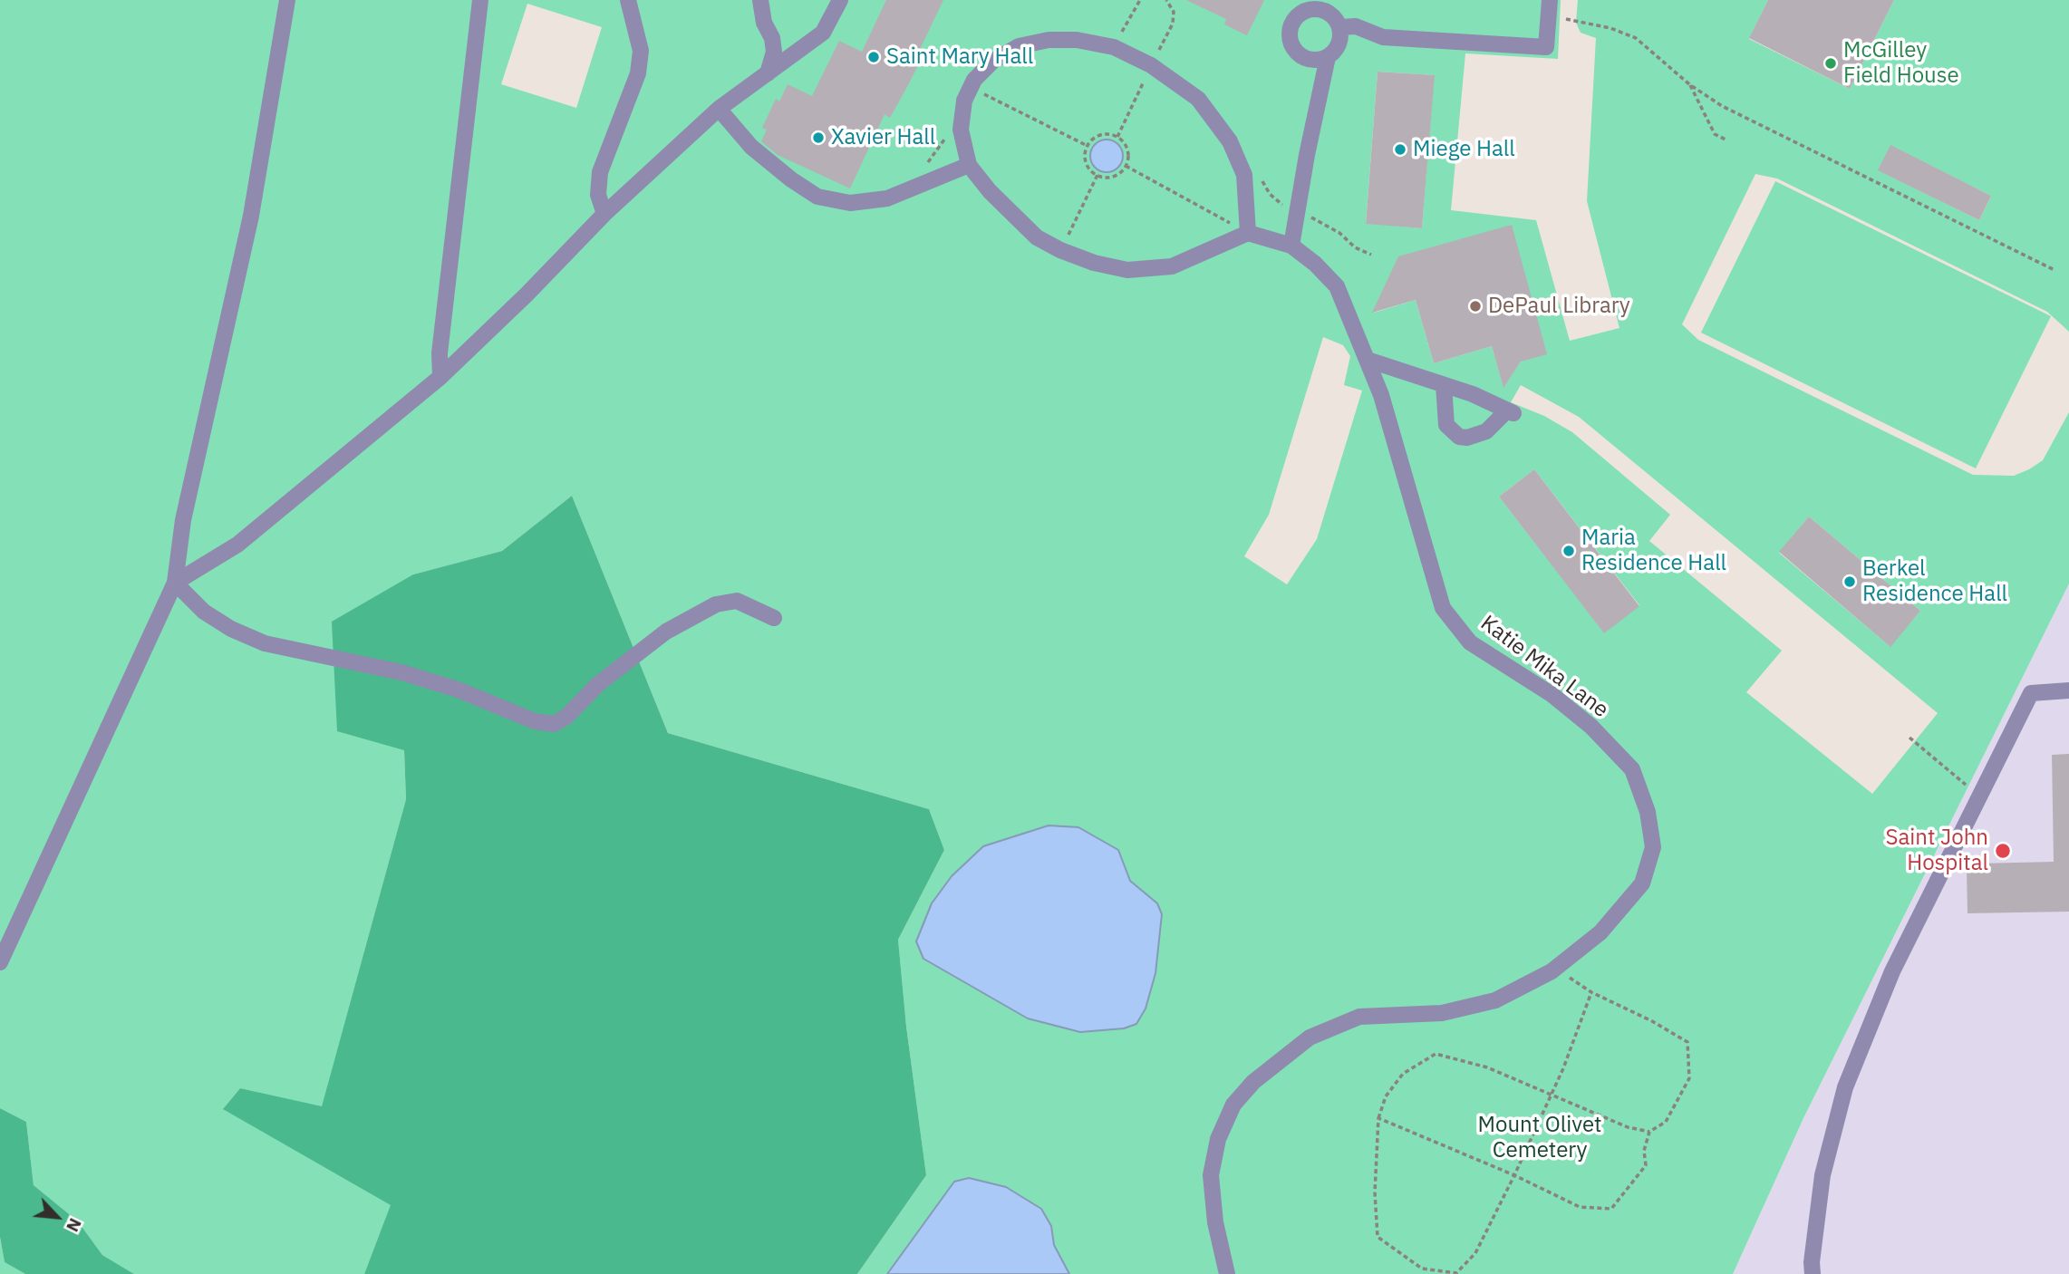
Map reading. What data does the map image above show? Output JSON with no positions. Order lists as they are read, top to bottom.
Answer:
{
  "streets": {
    "street": ["Katie Mika Lane"]
  },
  "parks": ["Mount Olivet Cemetery"],
  "places": [
    "Saint Mary Hall",
    "McGilley Field House",
    "Xavier Hall",
    "Miege Hall",
    "DePaul Library",
    "Maria Residence Hall",
    "Berkel Residence Hall",
    "Saint John Hospital"
  ],
  "north": "bottom right"
}
